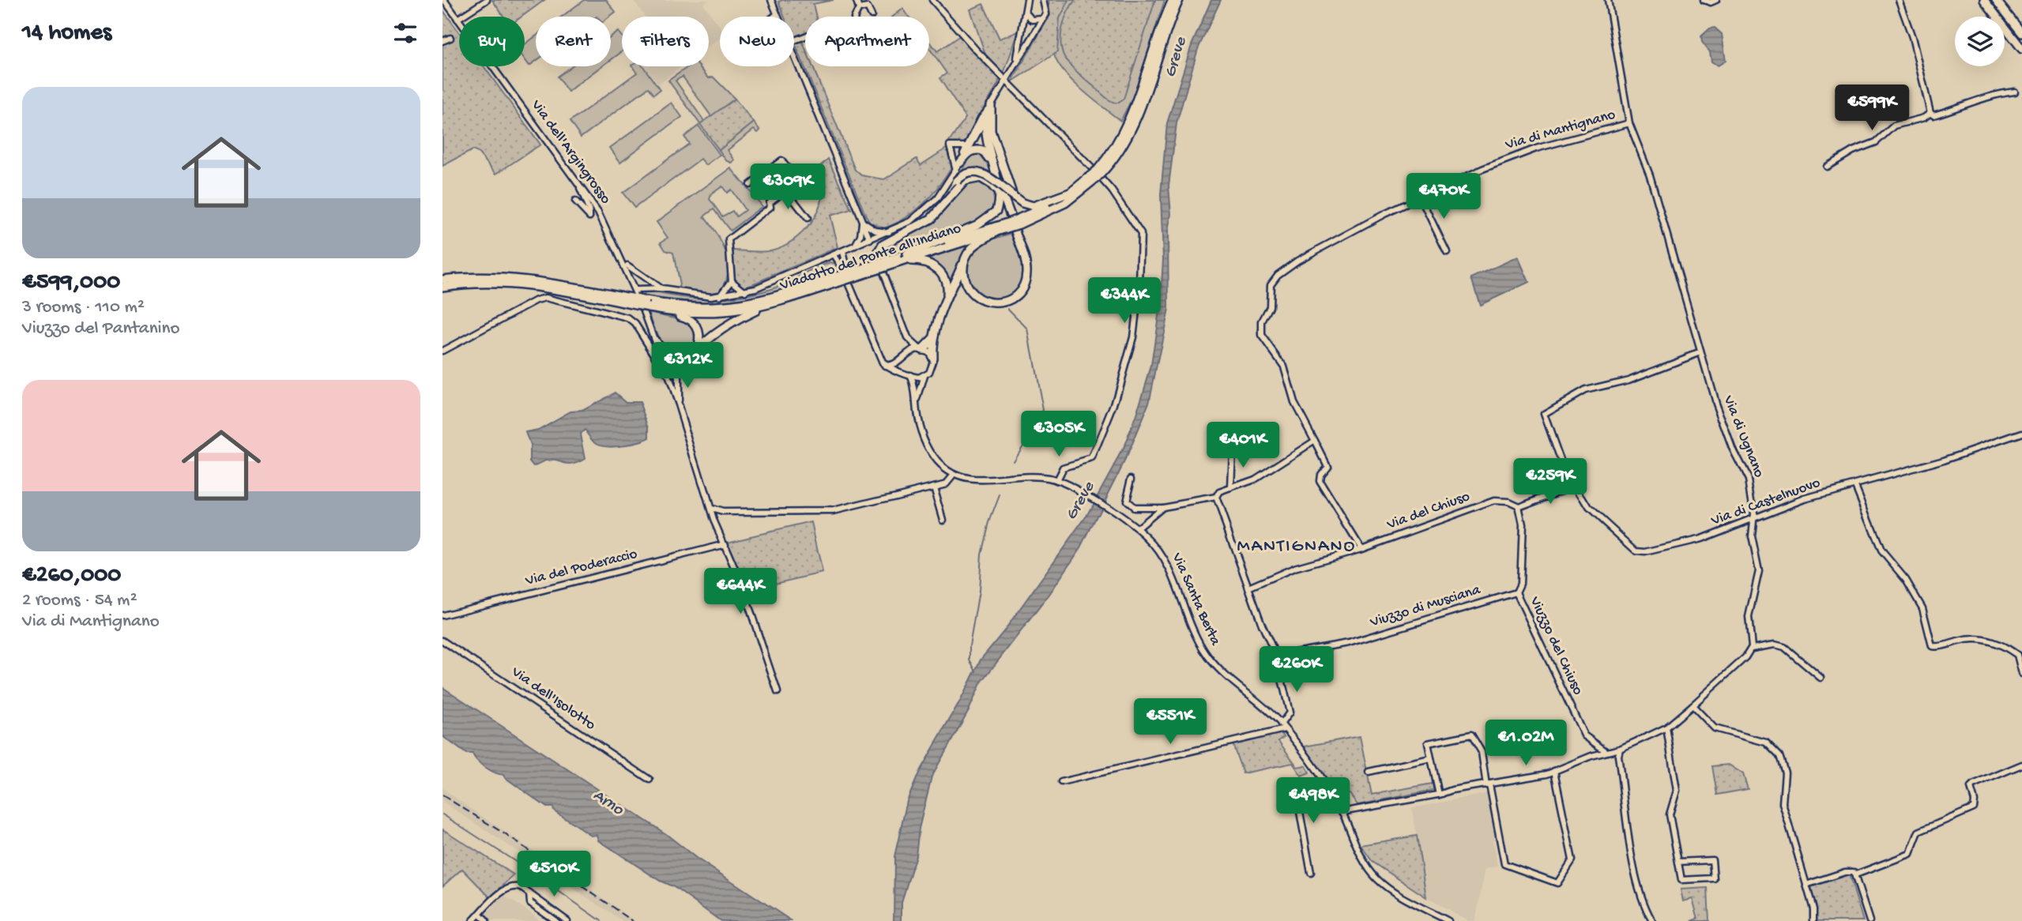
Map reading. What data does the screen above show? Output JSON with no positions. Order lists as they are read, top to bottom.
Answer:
{
  "streets": {
    "highway": ["Viadotto del Ponte all'Indiano"],
    "street": [
      "Via di Mantignano",
      "Via dell'Argingrosso",
      "Via di Ugnano",
      "Via di Castelnuovo",
      "Via del Chiuso",
      "Via del Poderaccio",
      "Via Santa Berta",
      "Viuzzo di Musciana",
      "Viuzzo del Chiuso",
      "Via dell'Isolotto"
    ]
  },
  "crossings": [
    ["Via di Mantignano", "Via di Ugnano"],
    ["Via di Mantignano", "Via del Chiuso"],
    ["Via dell'Argingrosso", "Via del Poderaccio"],
    ["Via di Ugnano", "Via di Castelnuovo"],
    ["Via del Chiuso", "Viuzzo del Chiuso"],
    ["Viuzzo di Musciana", "Viuzzo del Chiuso"]
  ],
  "districts": ["MANTIGNANO"],
  "water": ["Greve", "Arno"],
  "page": {
    "heading": "14 homes",
    "chip": [
      "Buy",
      "Rent",
      "Filters",
      "New",
      "Apartment"
    ],
    "list": [
      {
        "name": "€599,000",
        "note": "3 rooms · 110 m² · Viuzzo del Pantanino"
      },
      {
        "name": "€260,000",
        "note": "2 rooms · 54 m² · Via di Mantignano"
      }
    ],
    "price": [
      "€599K",
      "€309K",
      "€470K",
      "€344K",
      "€312K",
      "€305K",
      "€401K",
      "€259K",
      "€644K",
      "€260K",
      "€551K",
      "€1.02M",
      "€498K",
      "€510K"
    ]
  }
}
